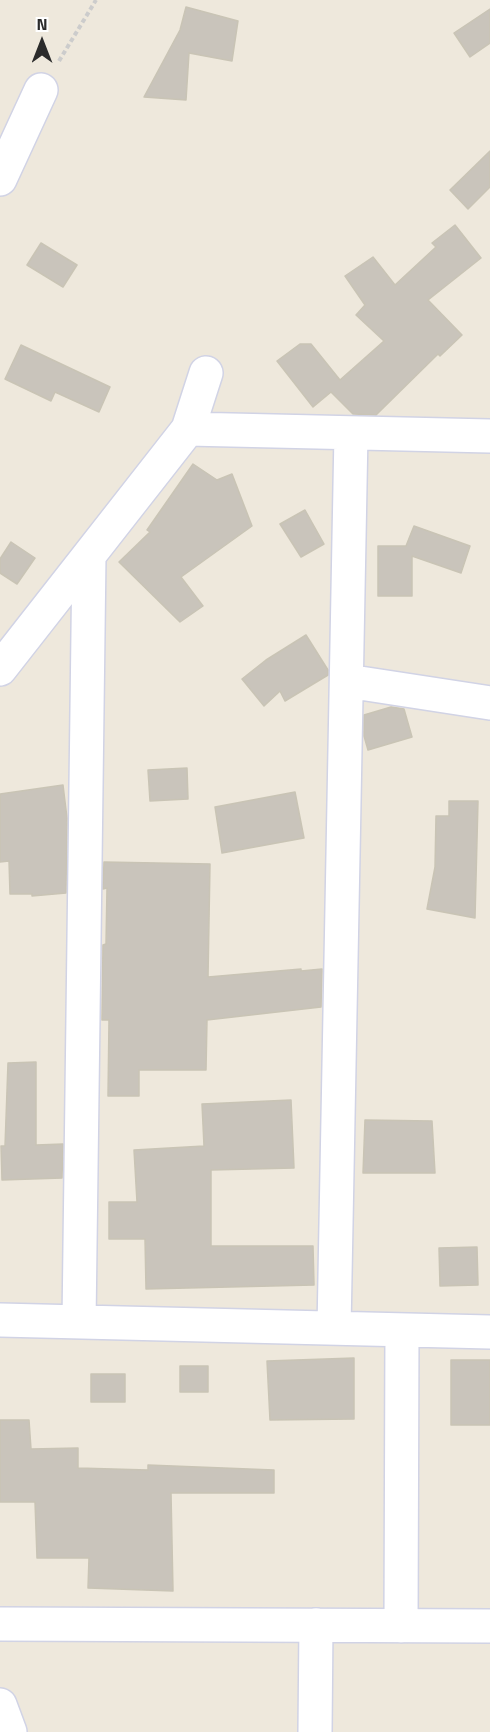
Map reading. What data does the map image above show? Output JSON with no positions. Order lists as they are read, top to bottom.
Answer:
{
  "north": "top"
}
